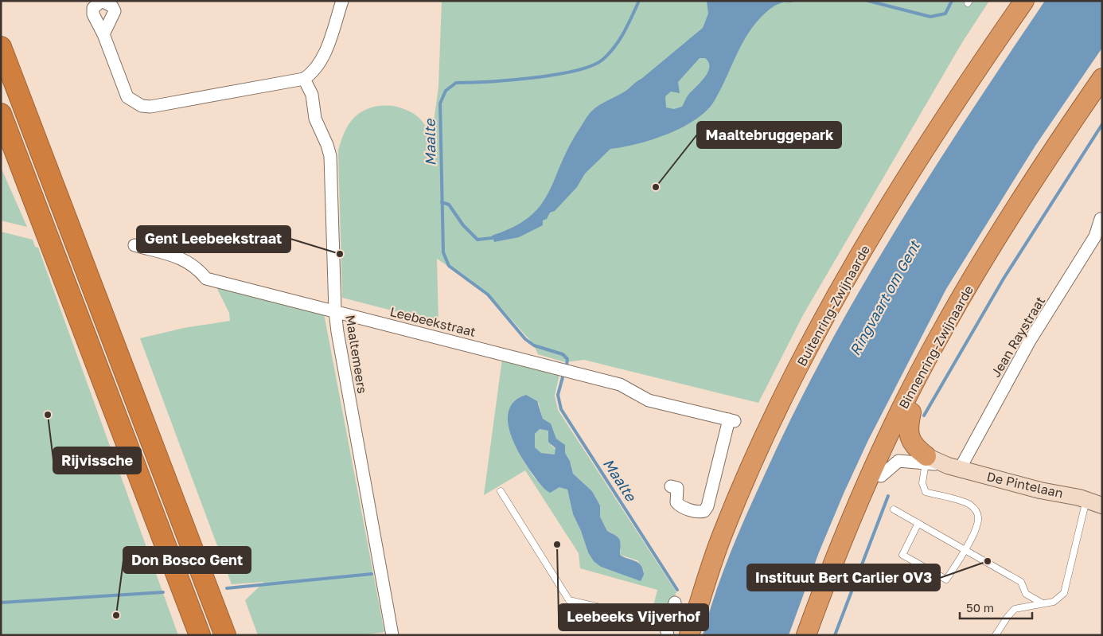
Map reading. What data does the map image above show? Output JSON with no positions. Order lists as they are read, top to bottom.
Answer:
{
  "streets": {
    "highway": ["Buitenring-Zwijnaarde", "Binnenring-Zwijnaarde"],
    "main road": ["De Pintelaan"],
    "street": ["Leebeekstraat", "Jean Raystraat", "Maaltemeers"]
  },
  "crossings": [
    ["Leebeekstraat", "Maaltemeers"],
    ["Jean Raystraat", "De Pintelaan"]
  ],
  "water": ["Maalte", "Ringvaart om Gent"],
  "places": [
    "Maaltebruggepark",
    "Gent Leebeekstraat",
    "Rijvissche",
    "Leebeeks Vijverhof",
    "Instituut Bert Carlier OV3",
    "Don Bosco Gent"
  ],
  "scale_bar": "50 m"
}
